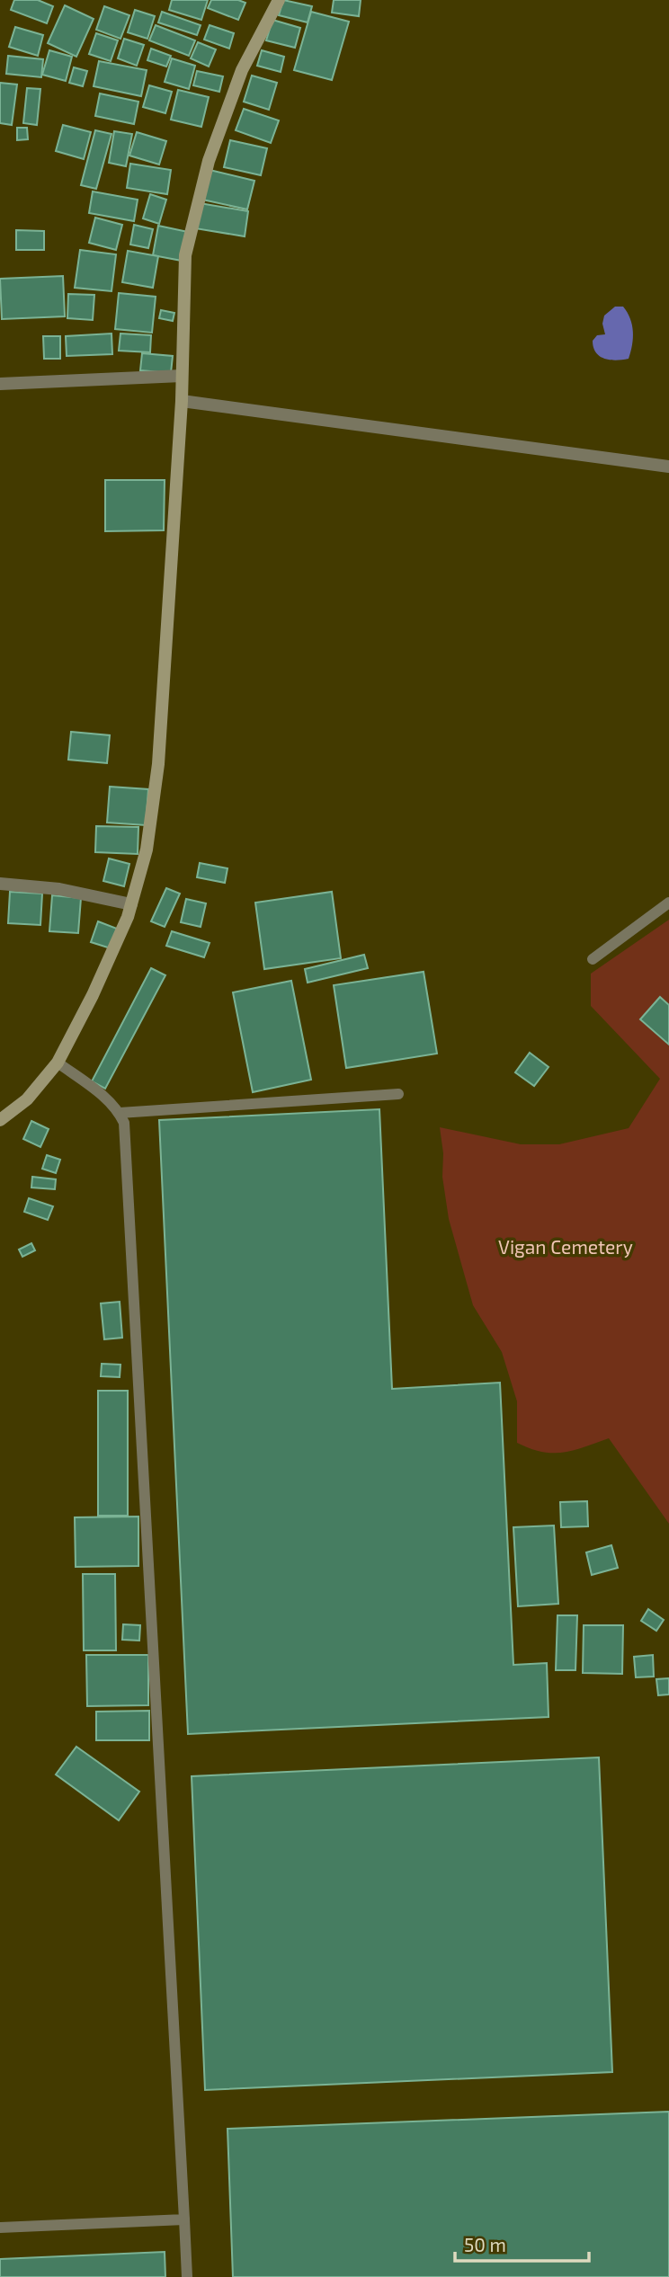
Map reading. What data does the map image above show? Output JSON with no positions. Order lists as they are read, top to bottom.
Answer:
{
  "parks": ["Vigan Cemetery"],
  "scale_bar": "50 m"
}
